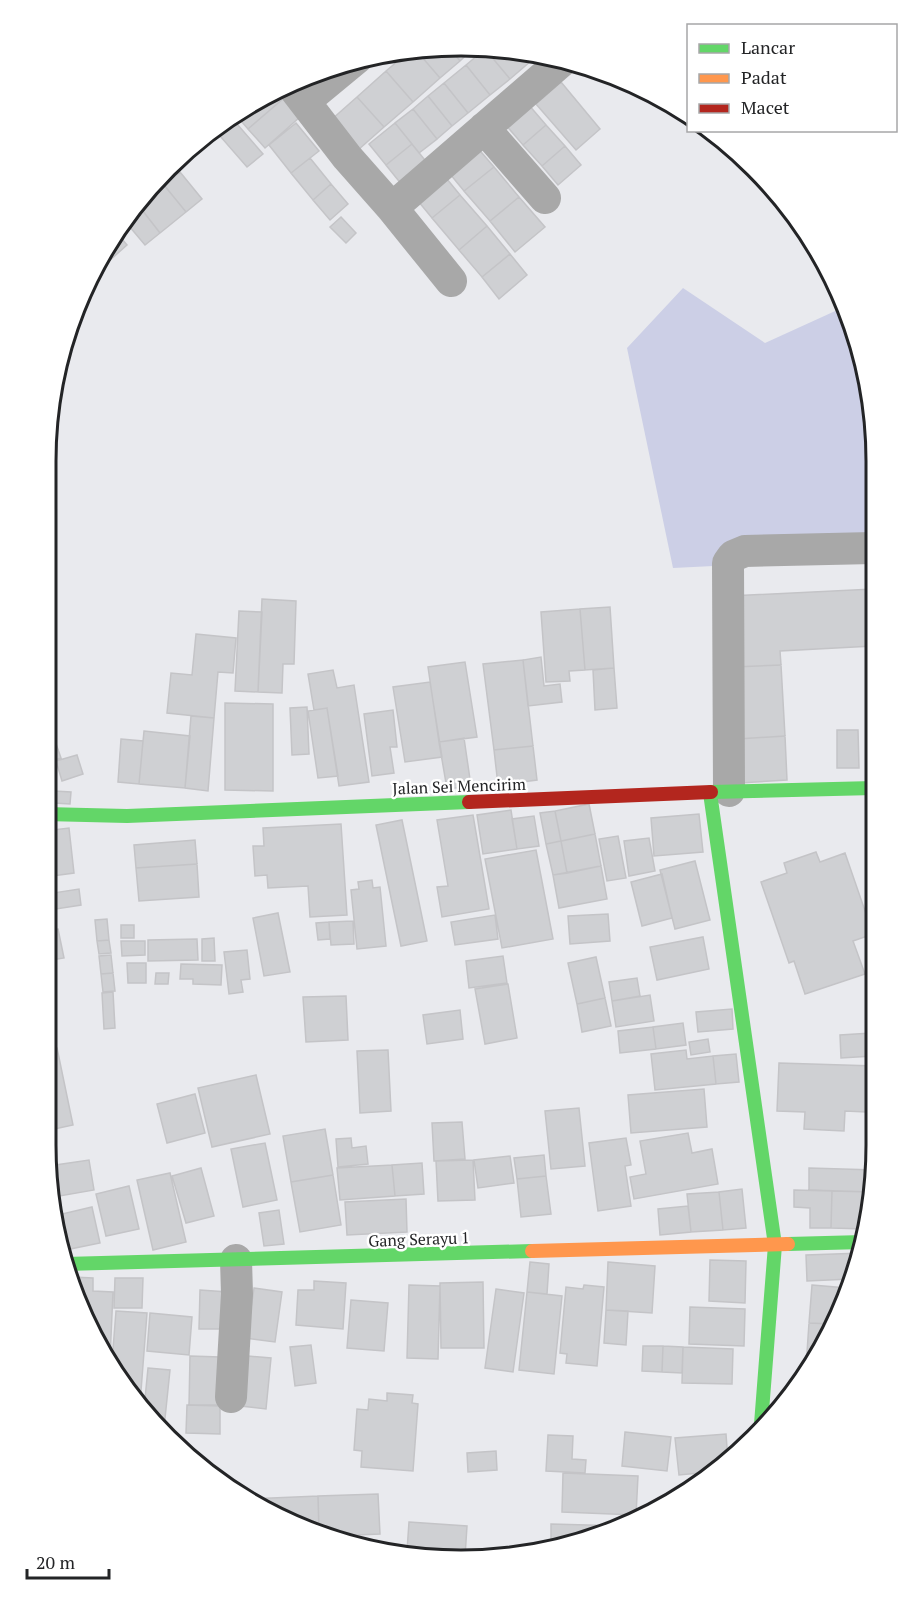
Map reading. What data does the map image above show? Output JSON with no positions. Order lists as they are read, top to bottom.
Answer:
{
  "streets": {
    "street": ["Jalan Sei Mencirim", "Gang Serayu 1"]
  },
  "legend": ["Lancar", "Padat", "Macet"],
  "scale_bar": "20 m"
}
